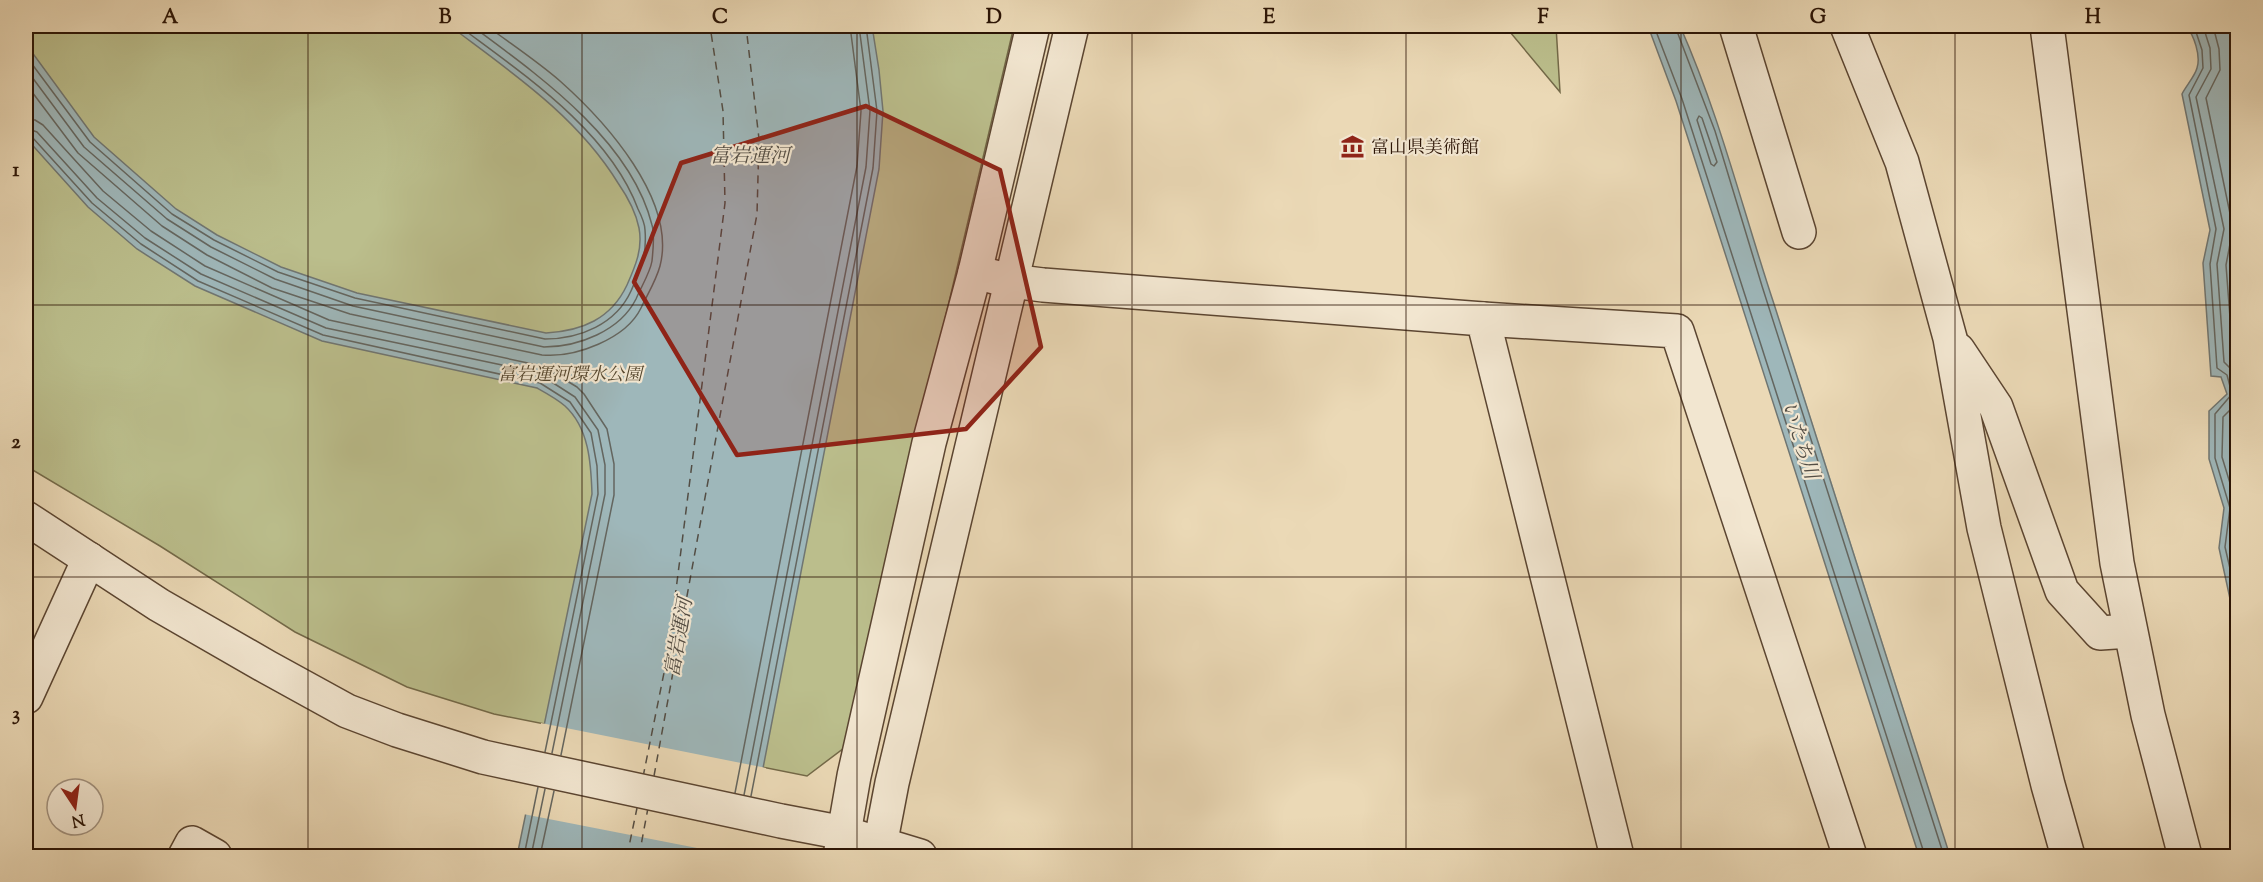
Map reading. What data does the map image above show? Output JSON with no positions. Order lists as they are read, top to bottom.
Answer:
{
  "water": ["富岩運河", "いたち川"],
  "parks": ["富岩運河環水公園"],
  "places": {
    "museum": ["富山県美術館"]
  },
  "north": "bottom",
  "grid": {
    "columns": [
      "A",
      "B",
      "C",
      "D",
      "E",
      "F",
      "G",
      "H"
    ],
    "rows": ["1", "2", "3"]
  }
}
